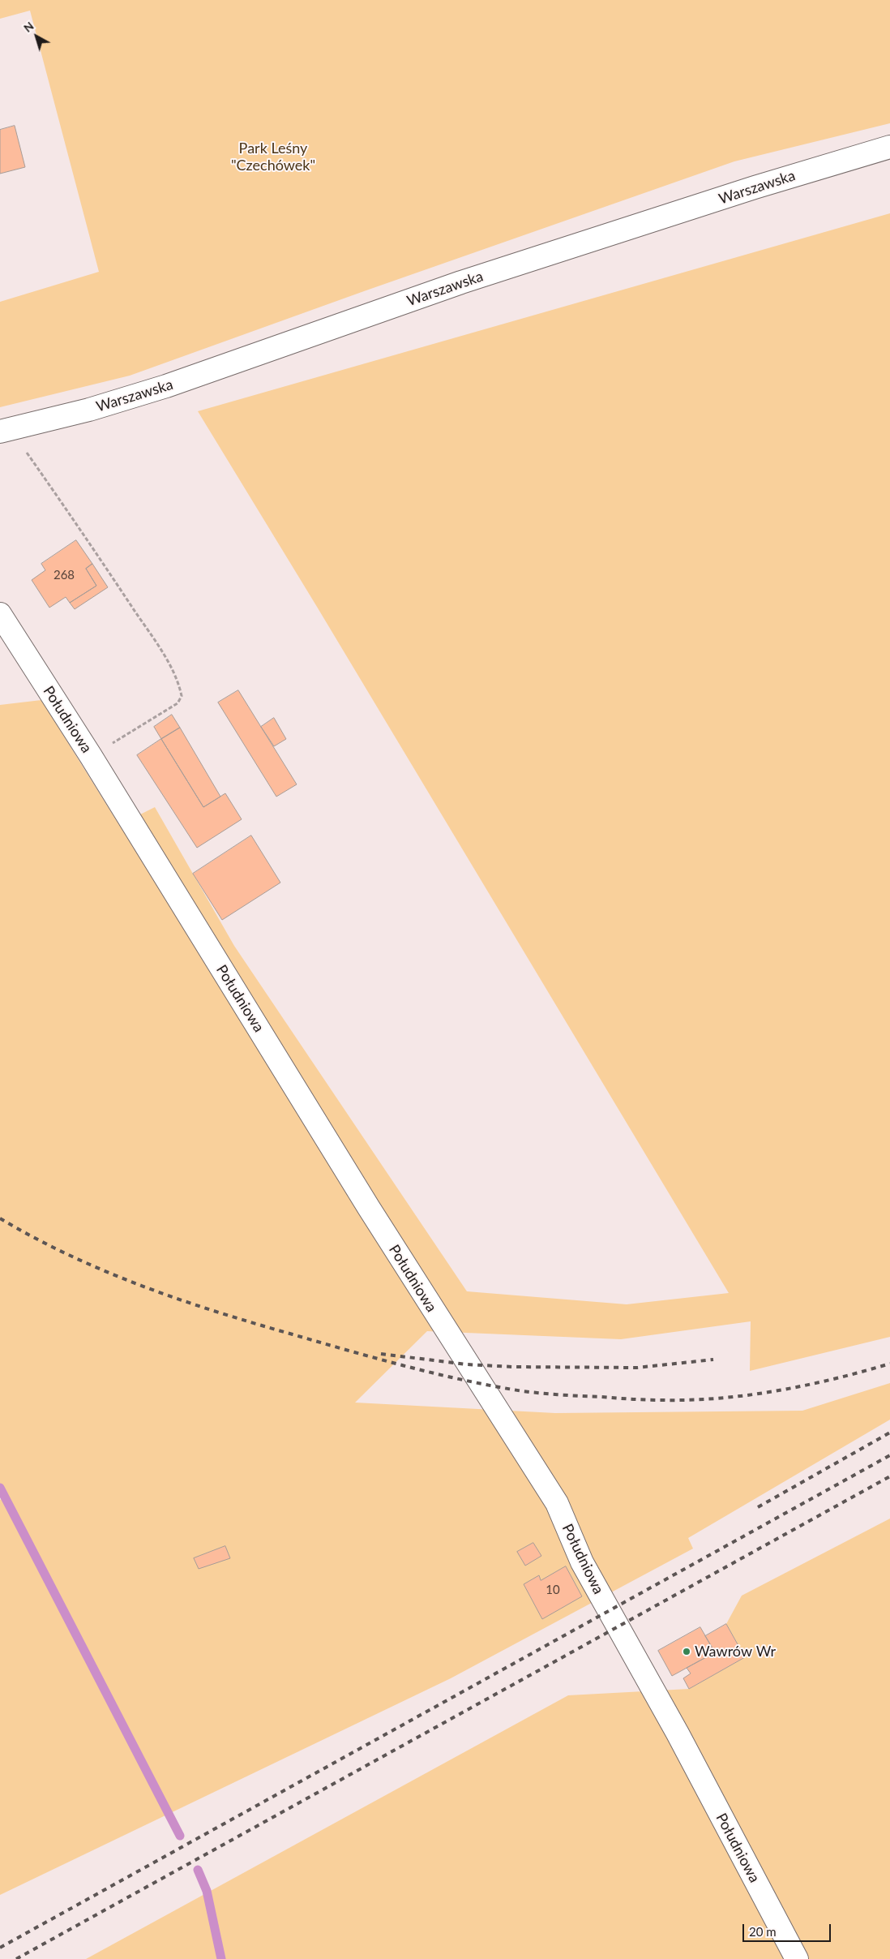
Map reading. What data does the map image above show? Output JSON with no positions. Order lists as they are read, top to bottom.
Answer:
{
  "streets": {
    "street": ["Warszawska", "Południowa"]
  },
  "parks": ["Park Leśny \"Czechówek\""],
  "places": ["Wawrów Wr"],
  "house_numbers": ["268", "10"],
  "scale_bar": "20 m",
  "north": "top left"
}
